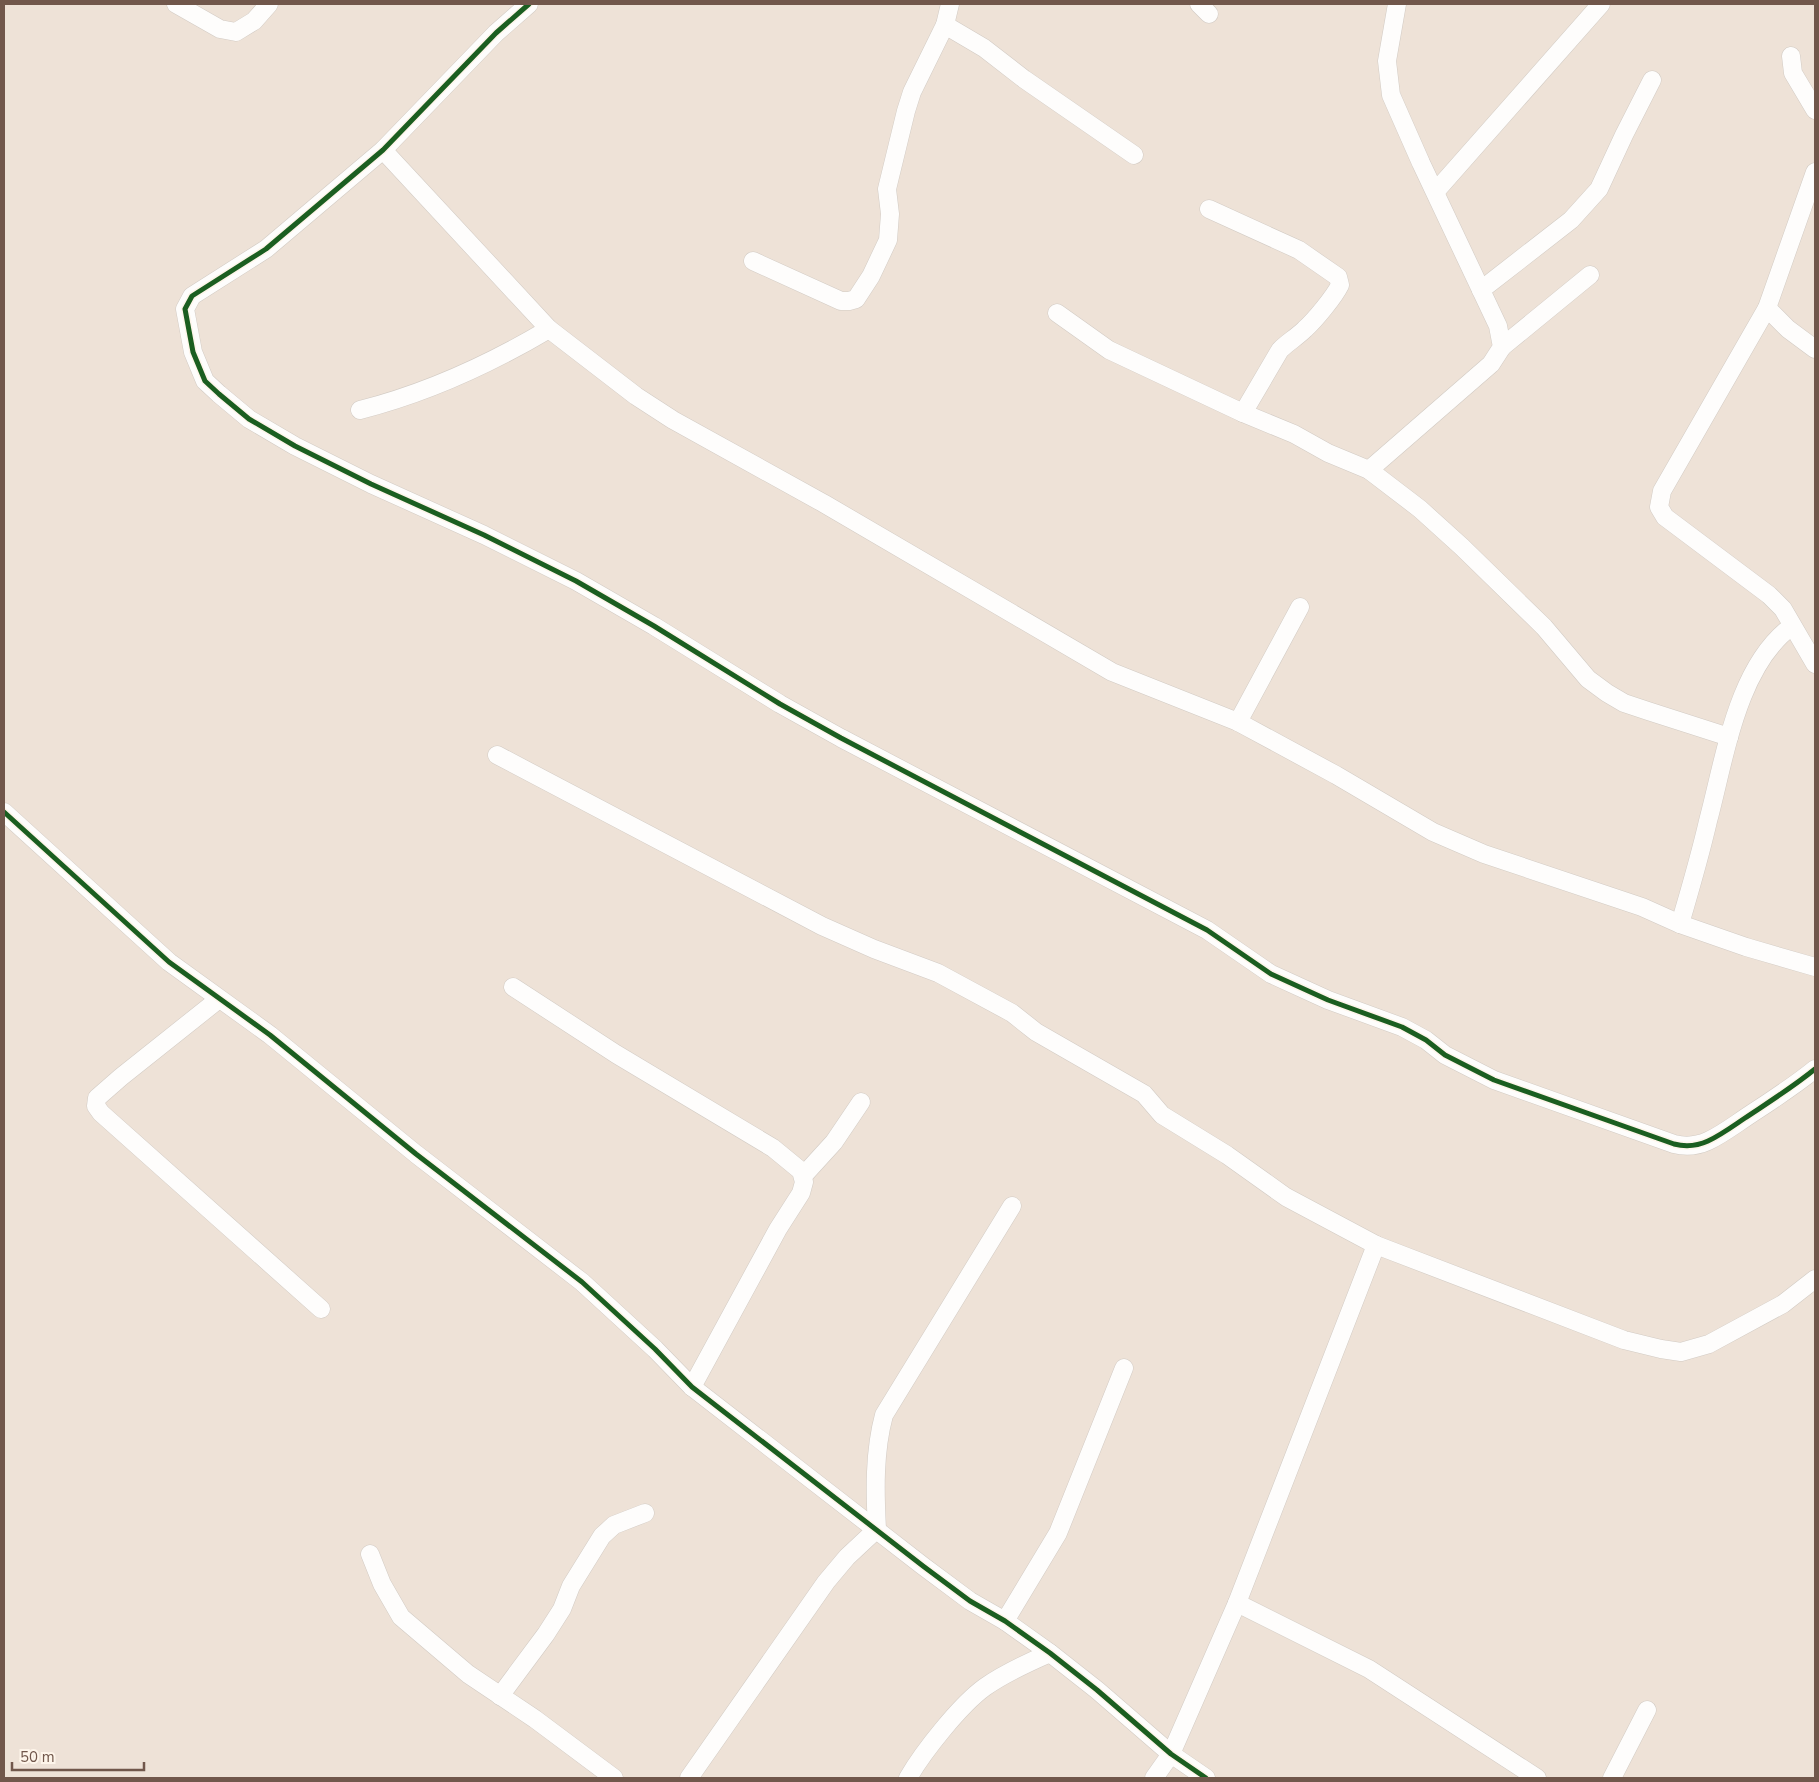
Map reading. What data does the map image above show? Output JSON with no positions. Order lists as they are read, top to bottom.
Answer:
{
  "scale_bar": "50 m"
}
